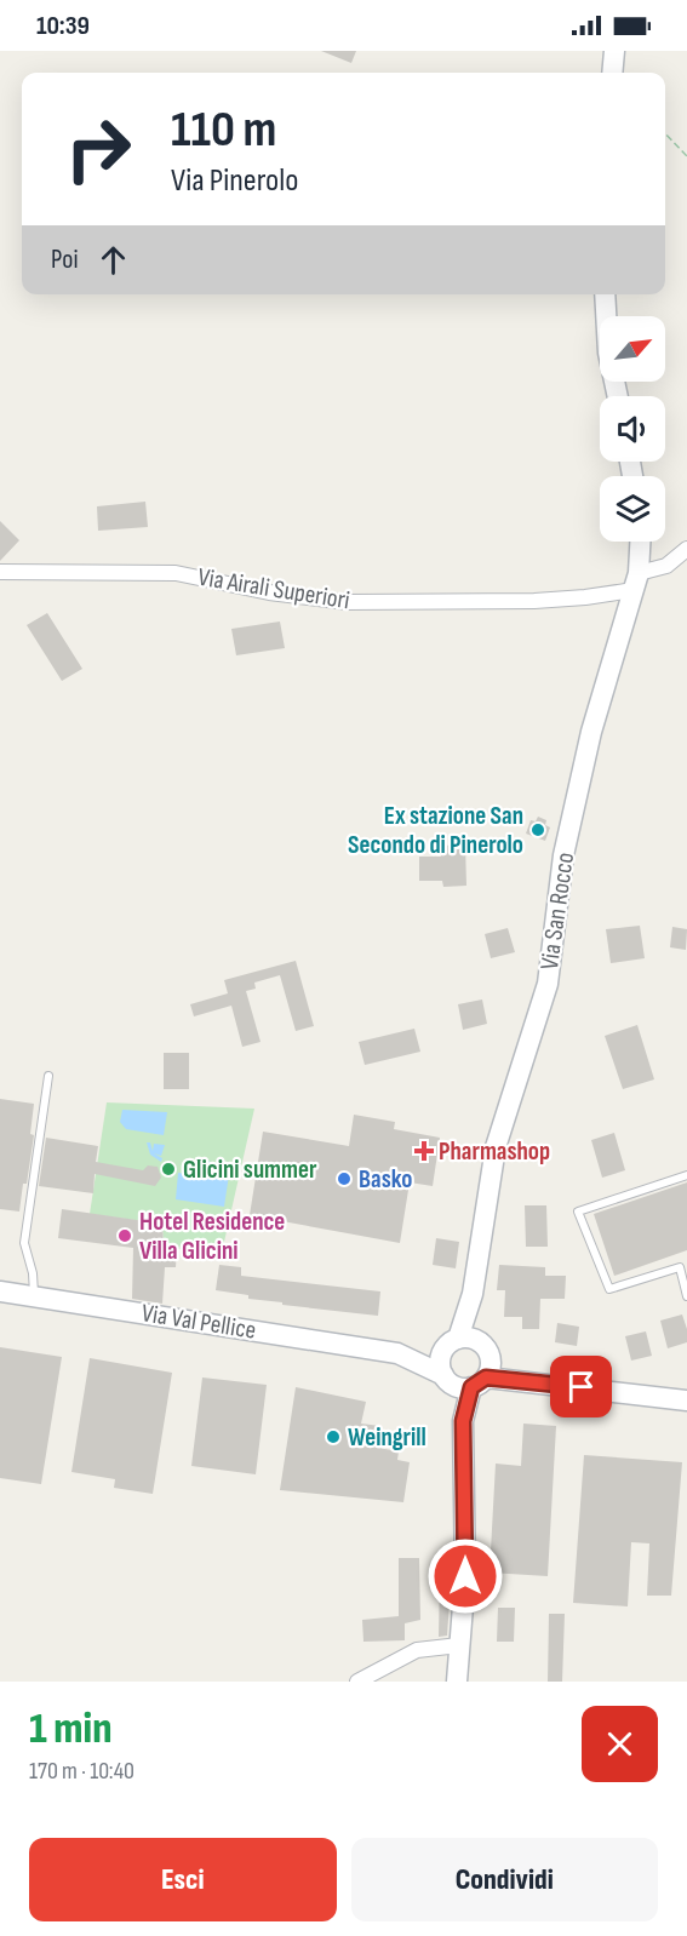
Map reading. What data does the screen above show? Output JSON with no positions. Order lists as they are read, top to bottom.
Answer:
{
  "streets": {
    "street": ["Via Airali Superiori", "Via San Rocco", "Via Val Pellice"]
  },
  "crossings": [
    ["Via Airali Superiori", "Via San Rocco"]
  ],
  "places": {
    "other": [
      "Ex stazione San Secondo di Pinerolo",
      "Glicini summer",
      "Basko",
      "Hotel Residence Villa Glicini",
      "Weingrill"
    ],
    "health": ["Pharmashop"]
  },
  "north": "top right",
  "page": {
    "status": "10:39",
    "turn": ["110 m", "Via Pinerolo"],
    "then": "Poi",
    "heading": ["1 min", "170 m · 10:40"],
    "buttons": ["Esci", "Condividi"]
  }
}
